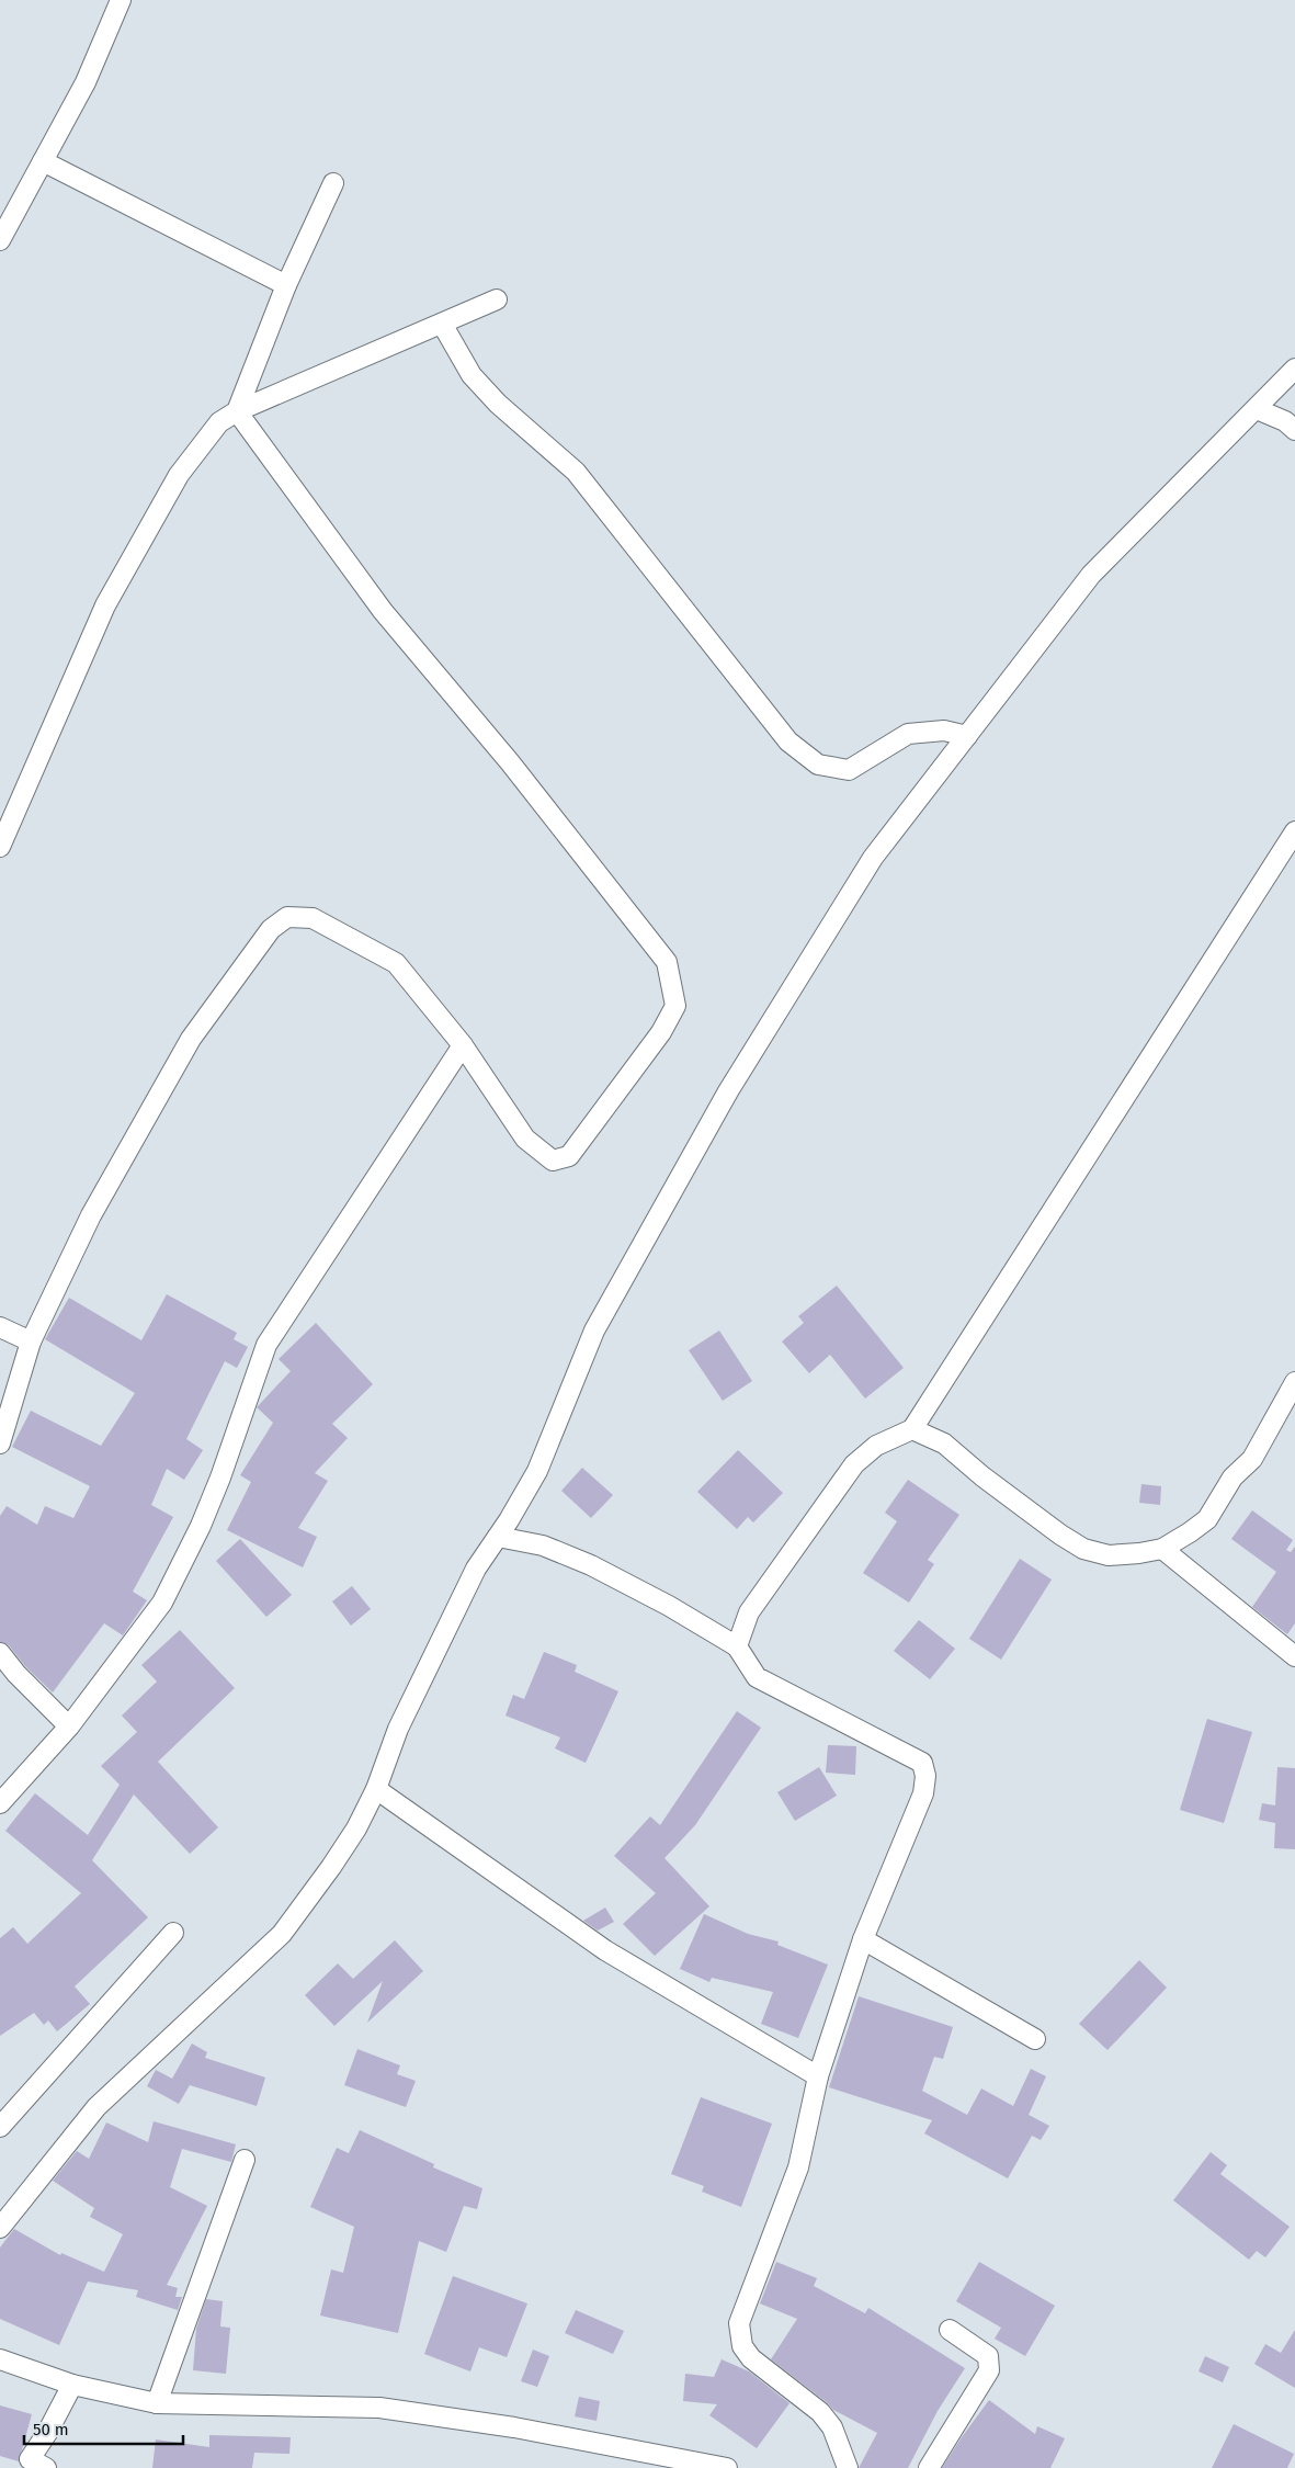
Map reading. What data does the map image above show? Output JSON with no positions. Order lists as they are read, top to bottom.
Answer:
{
  "scale_bar": "50 m"
}
